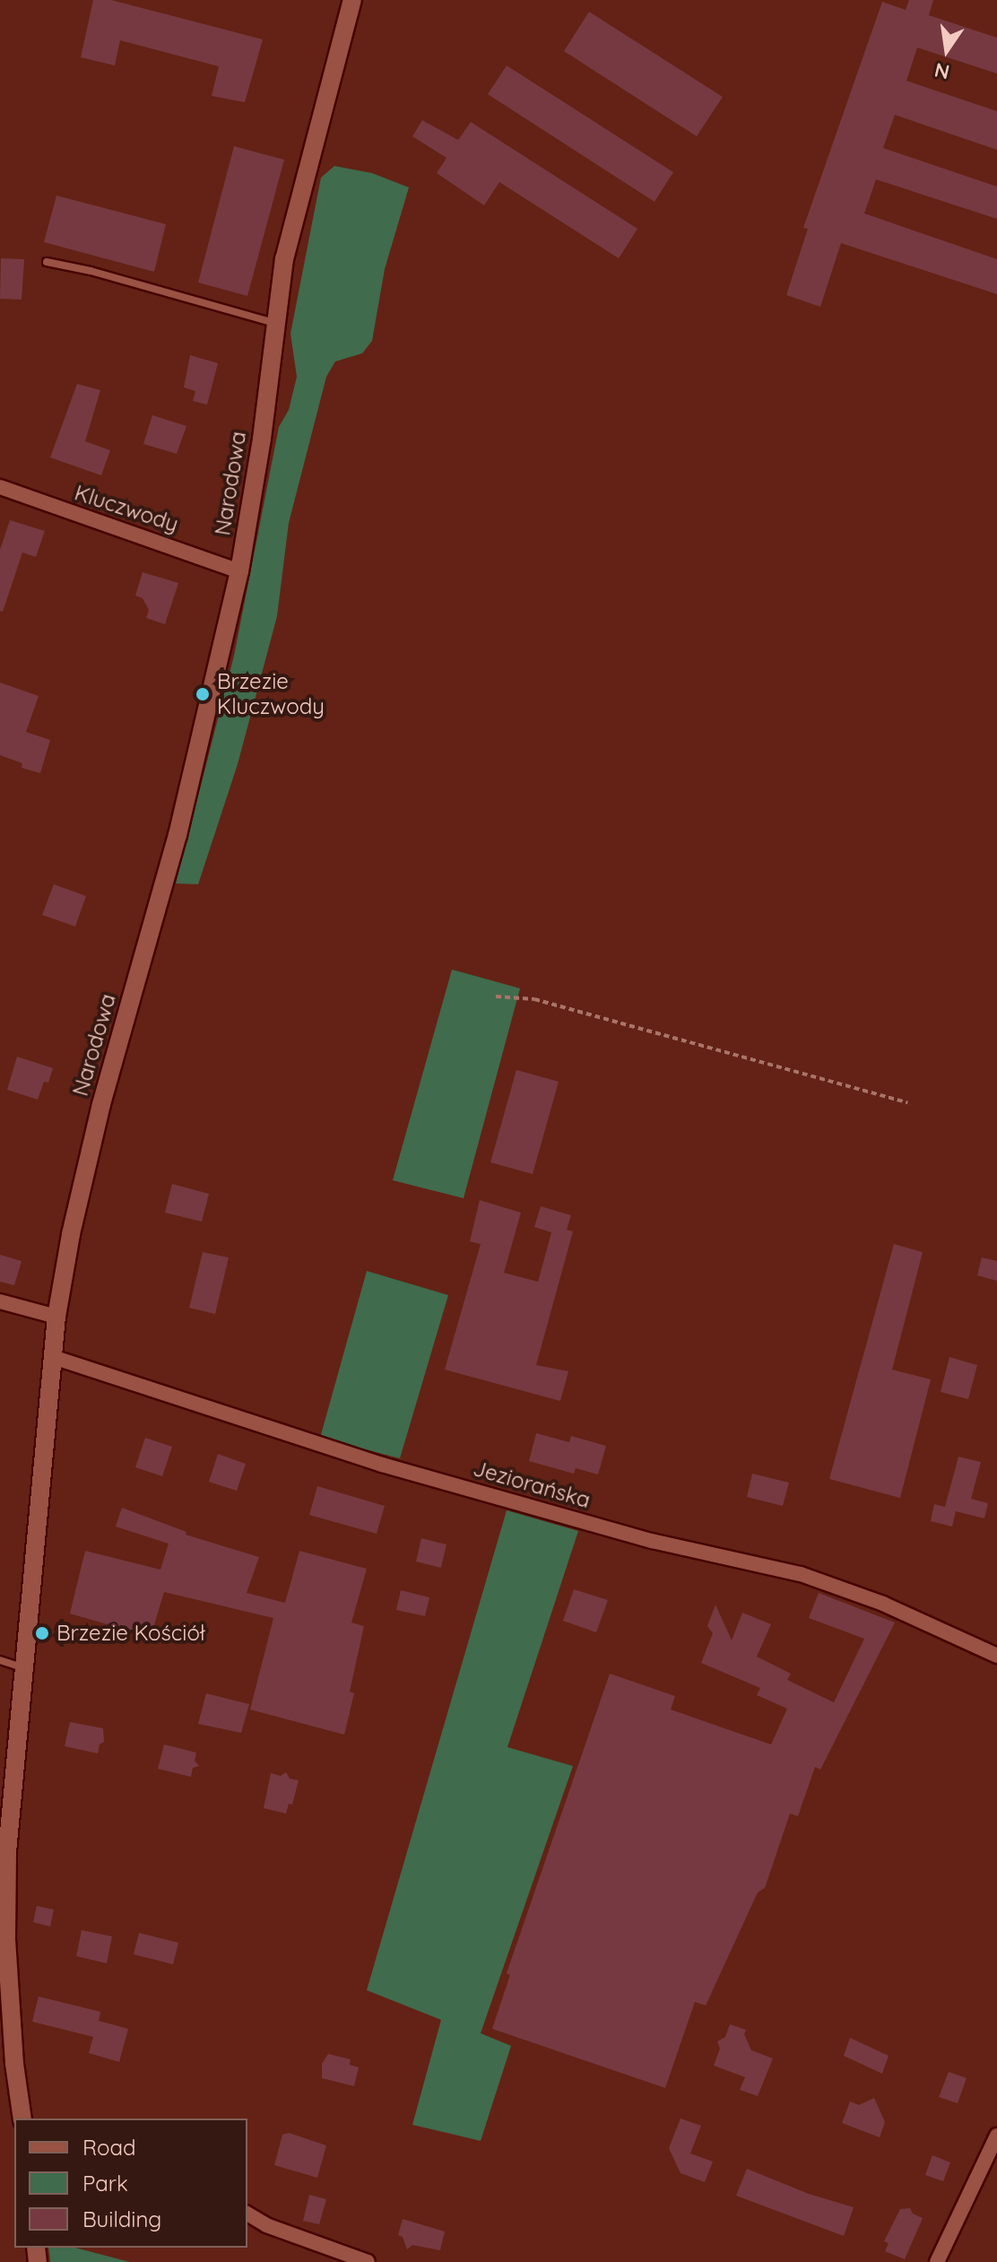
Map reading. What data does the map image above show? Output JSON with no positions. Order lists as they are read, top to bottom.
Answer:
{
  "streets": {
    "street": ["Narodowa", "Kluczwody", "Jeziorańska"]
  },
  "crossings": [
    ["Narodowa", "Kluczwody"],
    ["Narodowa", "Jeziorańska"]
  ],
  "places": ["Brzezie Kluczwody", "Brzezie Kościół"],
  "legend": ["Road", "Park", "Building"],
  "north": "bottom"
}
